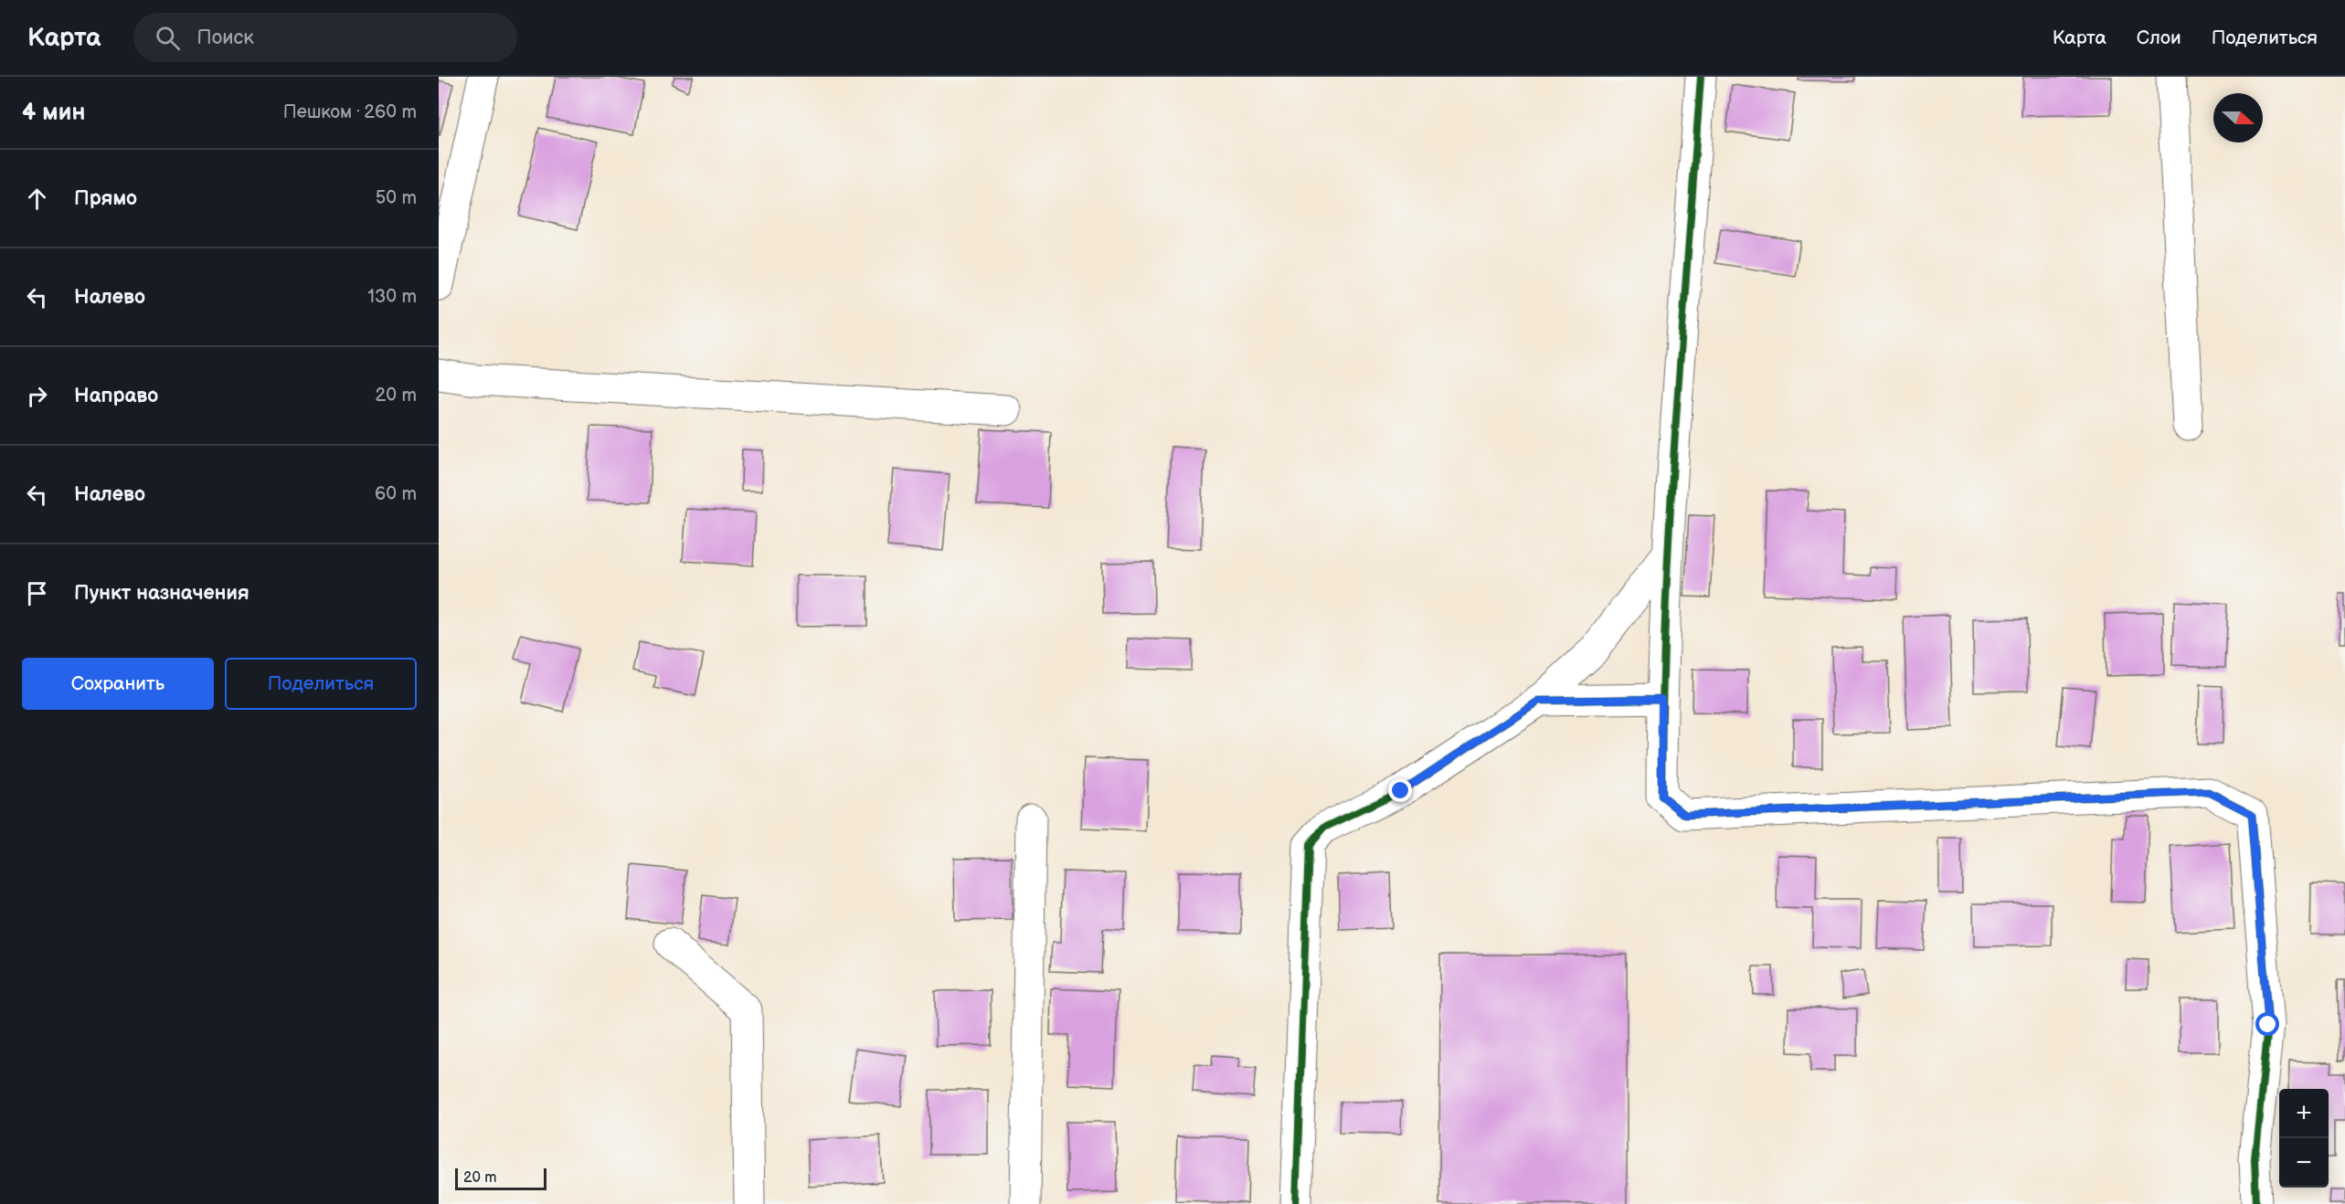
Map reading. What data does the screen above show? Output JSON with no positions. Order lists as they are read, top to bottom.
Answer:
{
  "scale_bar": "20 m",
  "north": "right",
  "page": {
    "header": "Карта",
    "search": "Поиск",
    "nav": ["Карта", "Слои", "Поделиться"],
    "heading": ["4 мин", "Пешком · 260 m"],
    "list": [
      ["Прямо", "50 m"],
      ["Налево", "130 m"],
      ["Направо", "20 m"],
      ["Налево", "60 m"],
      "Пункт назначения"
    ],
    "buttons": ["Сохранить", "Поделиться"],
    "map_buttons": ["+", "−"],
    "scale": "20 m"
  }
}
